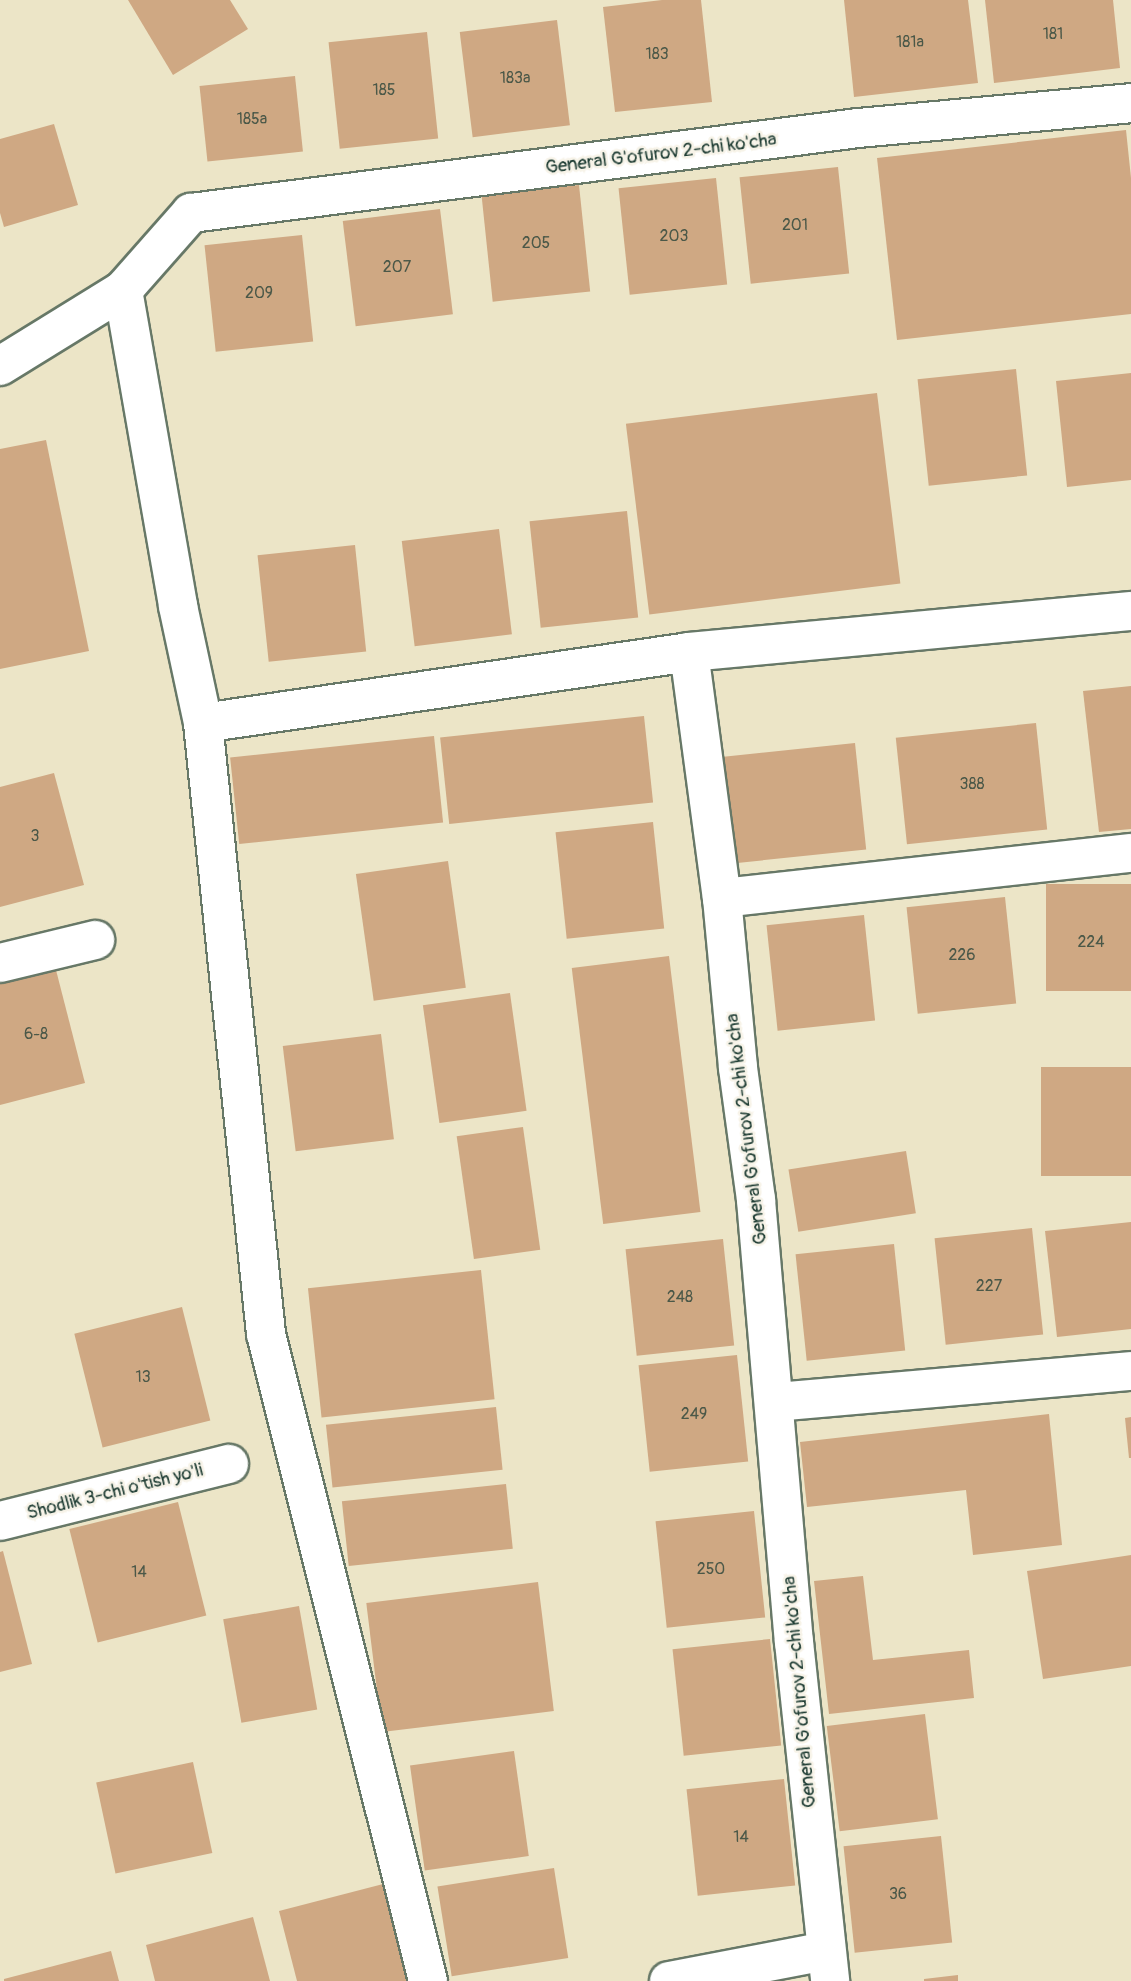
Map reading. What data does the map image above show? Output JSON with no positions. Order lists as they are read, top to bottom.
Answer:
{
  "streets": {
    "street": ["General G'ofurov 2-chi ko'cha", "Shodlik 3-chi o'tish yo'li"]
  },
  "house_numbers": [
    "181",
    "181a",
    "183",
    "183a",
    "185",
    "185a",
    "201",
    "203",
    "205",
    "207",
    "209",
    "388",
    "3",
    "224",
    "226",
    "6-8",
    "227",
    "248",
    "13",
    "249",
    "250",
    "14",
    "14",
    "36"
  ]
}
